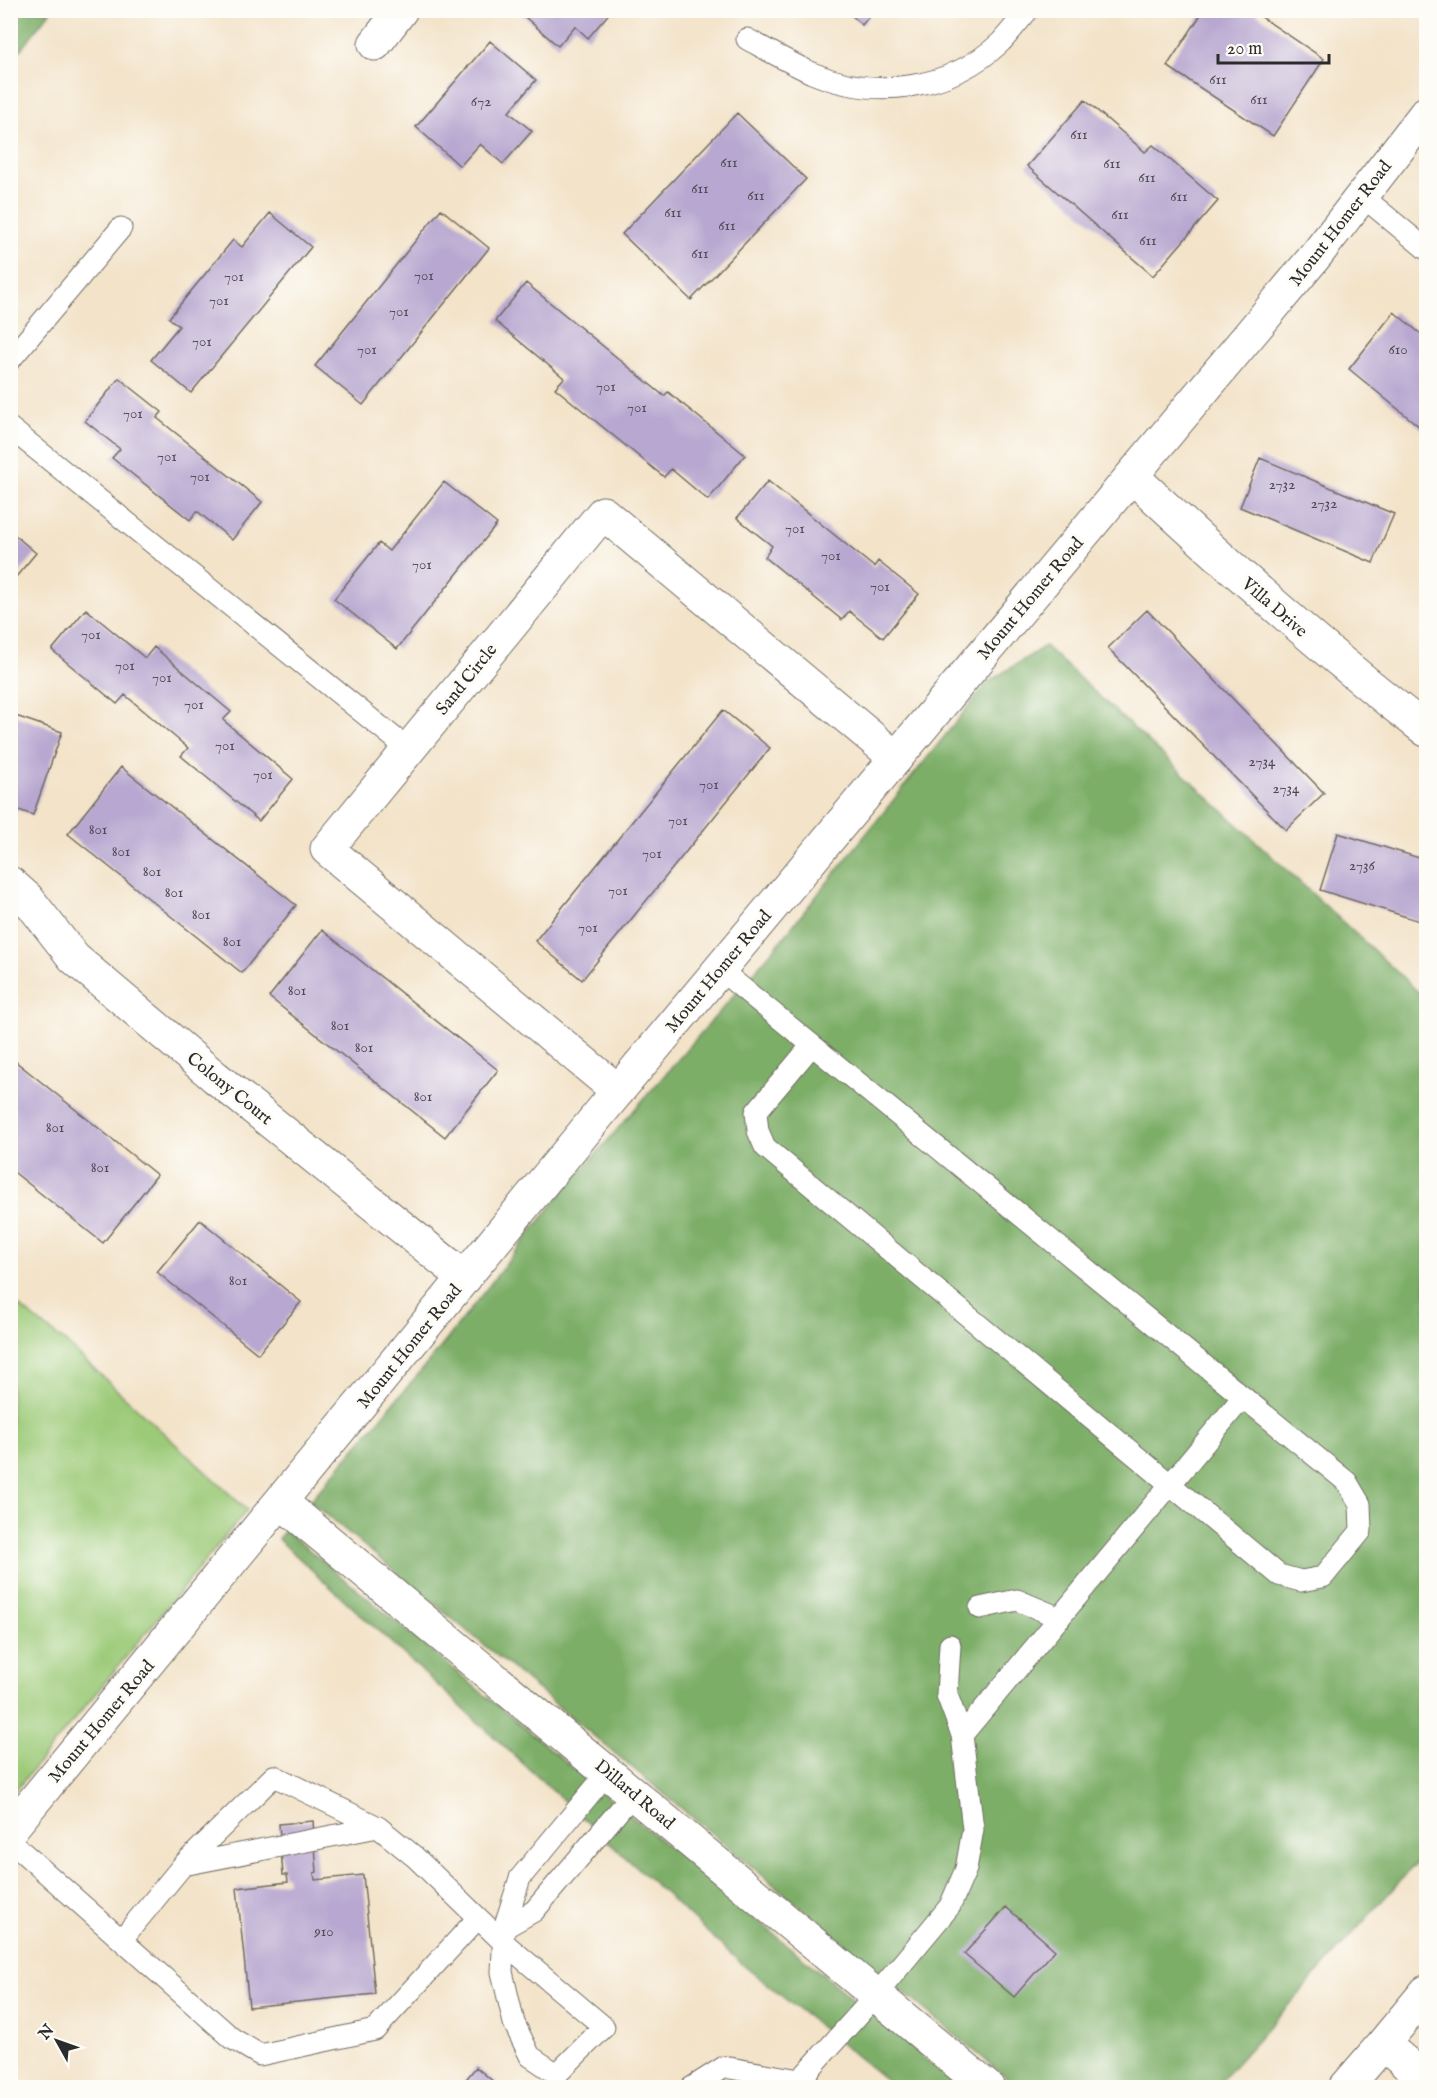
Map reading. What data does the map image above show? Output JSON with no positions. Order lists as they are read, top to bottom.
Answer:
{
  "streets": {
    "street": [
      "Mount Homer Road",
      "Villa Drive",
      "Sand Circle",
      "Colony Court",
      "Dillard Road"
    ]
  },
  "crossings": [
    ["Mount Homer Road", "Villa Drive"],
    ["Mount Homer Road", "Sand Circle"],
    ["Mount Homer Road", "Colony Court"],
    ["Mount Homer Road", "Dillard Road"]
  ],
  "house_numbers": [
    "611",
    "611",
    "672",
    "611",
    "611",
    "611",
    "611",
    "611",
    "611",
    "611",
    "611",
    "611",
    "611",
    "611",
    "611",
    "701",
    "701",
    "701",
    "701",
    "701",
    "701",
    "610",
    "701",
    "701",
    "701",
    "701",
    "701",
    "2732",
    "2732",
    "701",
    "701",
    "701",
    "701",
    "701",
    "701",
    "701",
    "701",
    "701",
    "2734",
    "701",
    "701",
    "2734",
    "701",
    "801",
    "801",
    "701",
    "2736",
    "801",
    "701",
    "801",
    "801",
    "701",
    "801",
    "801",
    "801",
    "801",
    "801",
    "801",
    "801",
    "801",
    "910"
  ],
  "scale_bar": "20 m",
  "north": "top left"
}
